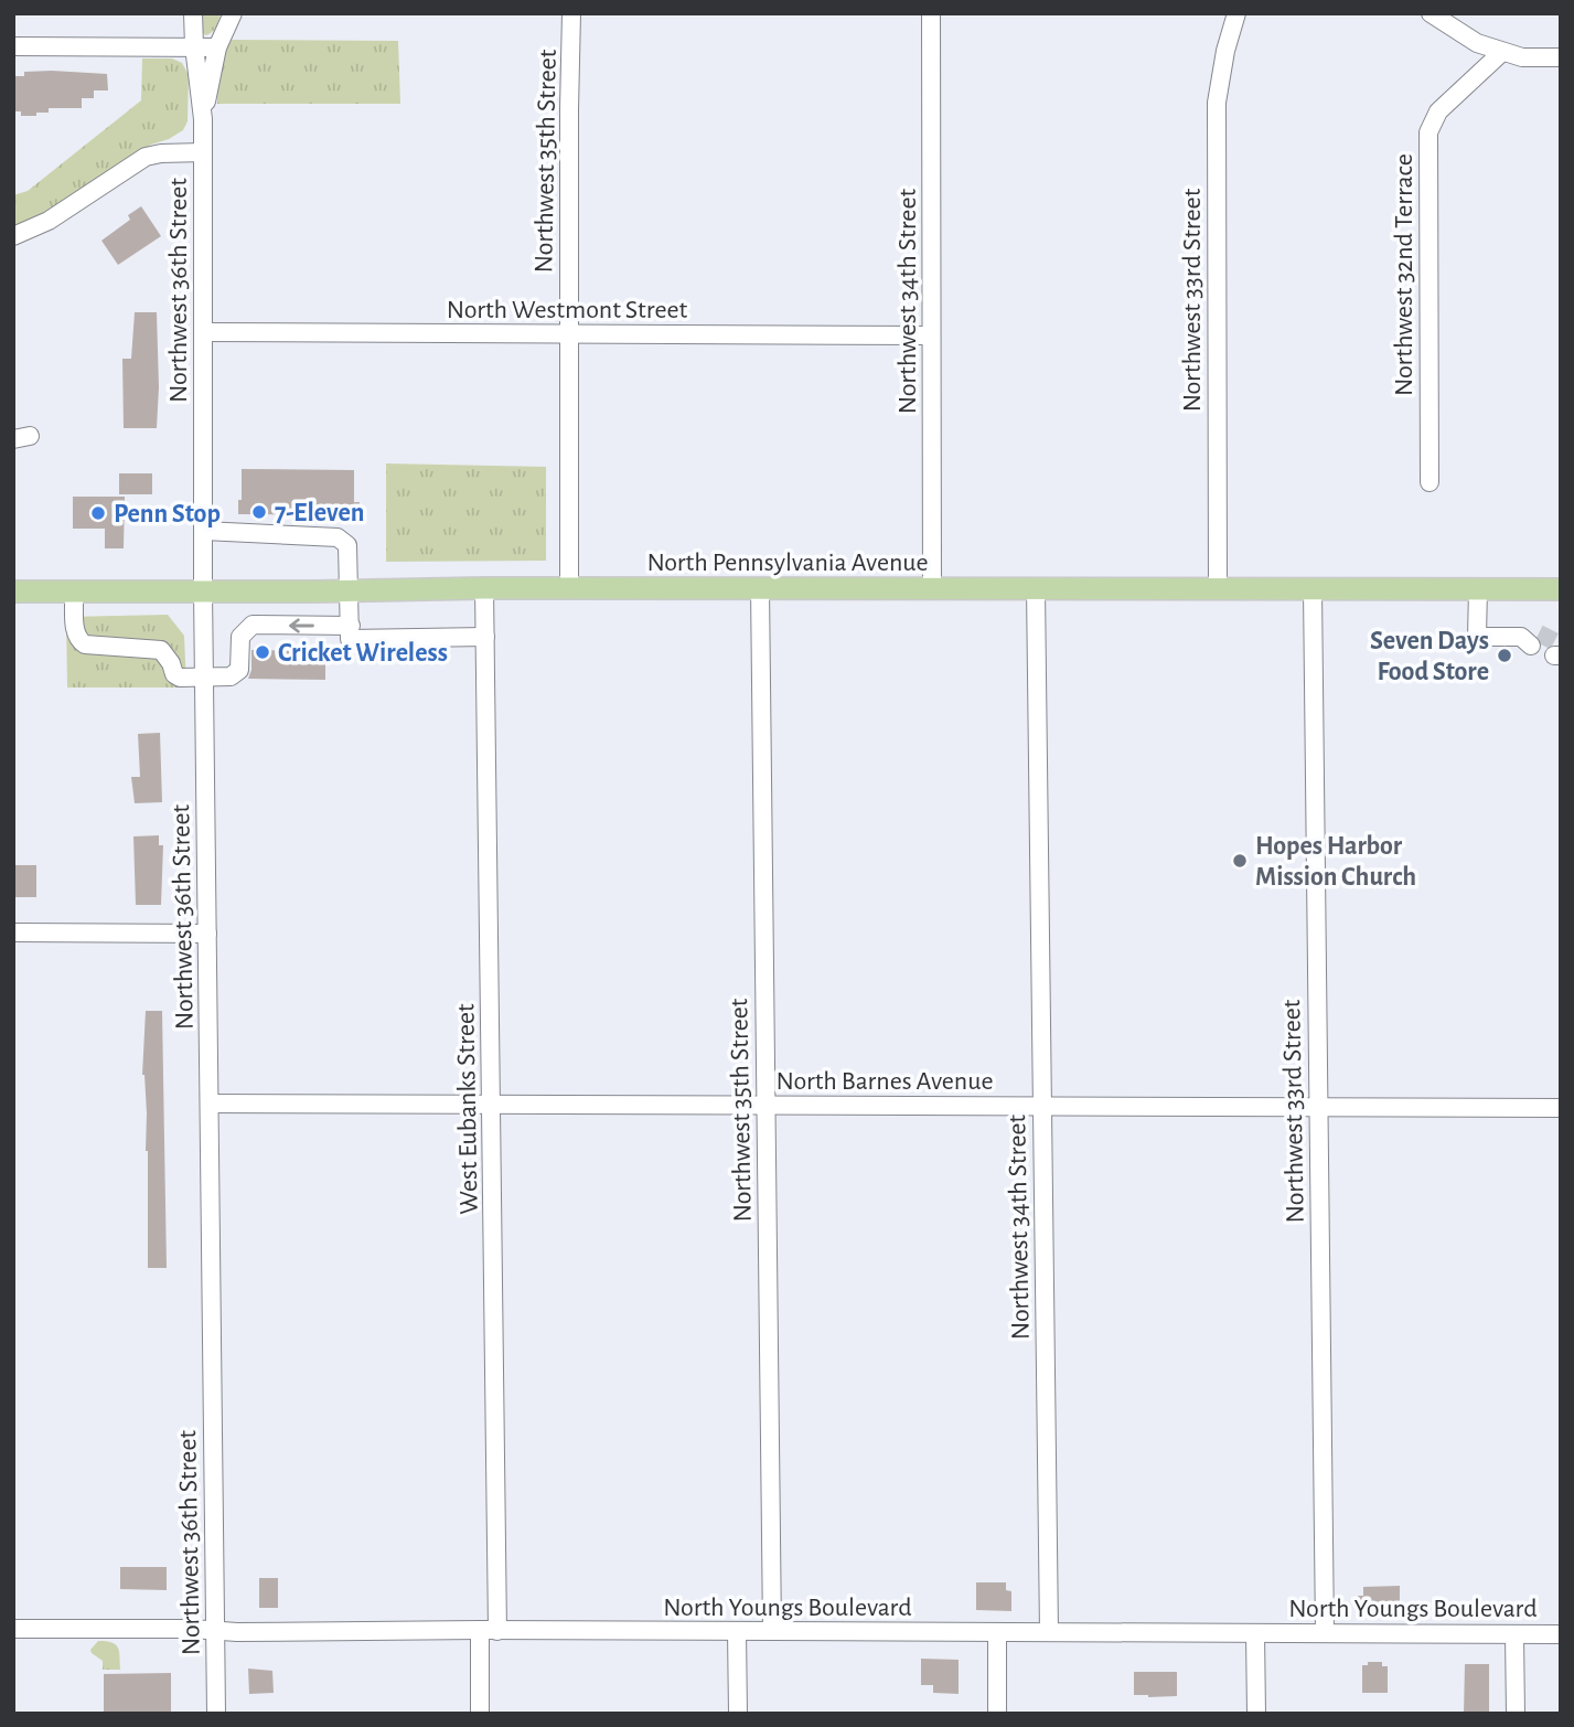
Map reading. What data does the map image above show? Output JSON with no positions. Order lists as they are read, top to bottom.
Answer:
{
  "streets": {
    "main road": ["North Pennsylvania Avenue"],
    "street": [
      "Northwest 35th Street",
      "Northwest 32nd Terrace",
      "Northwest 36th Street",
      "Northwest 33rd Street",
      "Northwest 34th Street",
      "North Westmont Street",
      "North Barnes Avenue",
      "West Eubanks Street",
      "North Youngs Boulevard"
    ]
  },
  "crossings": [
    ["Northwest 35th Street", "North Westmont Street"],
    ["Northwest 35th Street", "North Pennsylvania Avenue"],
    ["Northwest 35th Street", "North Barnes Avenue"],
    ["Northwest 35th Street", "North Youngs Boulevard"],
    ["Northwest 36th Street", "North Westmont Street"],
    ["Northwest 36th Street", "North Pennsylvania Avenue"],
    ["Northwest 36th Street", "North Barnes Avenue"],
    ["Northwest 36th Street", "North Youngs Boulevard"],
    ["Northwest 33rd Street", "North Pennsylvania Avenue"],
    ["Northwest 33rd Street", "North Barnes Avenue"],
    ["Northwest 33rd Street", "North Youngs Boulevard"],
    ["Northwest 34th Street", "North Westmont Street"],
    ["Northwest 34th Street", "North Pennsylvania Avenue"],
    ["Northwest 34th Street", "North Barnes Avenue"],
    ["Northwest 34th Street", "North Youngs Boulevard"],
    ["North Pennsylvania Avenue", "West Eubanks Street"],
    ["North Barnes Avenue", "West Eubanks Street"],
    ["West Eubanks Street", "North Youngs Boulevard"]
  ],
  "places": [
    "7-Eleven",
    "Penn Stop",
    "Cricket Wireless",
    "Seven Days Food Store",
    "Hopes Harbor Mission Church"
  ]
}
